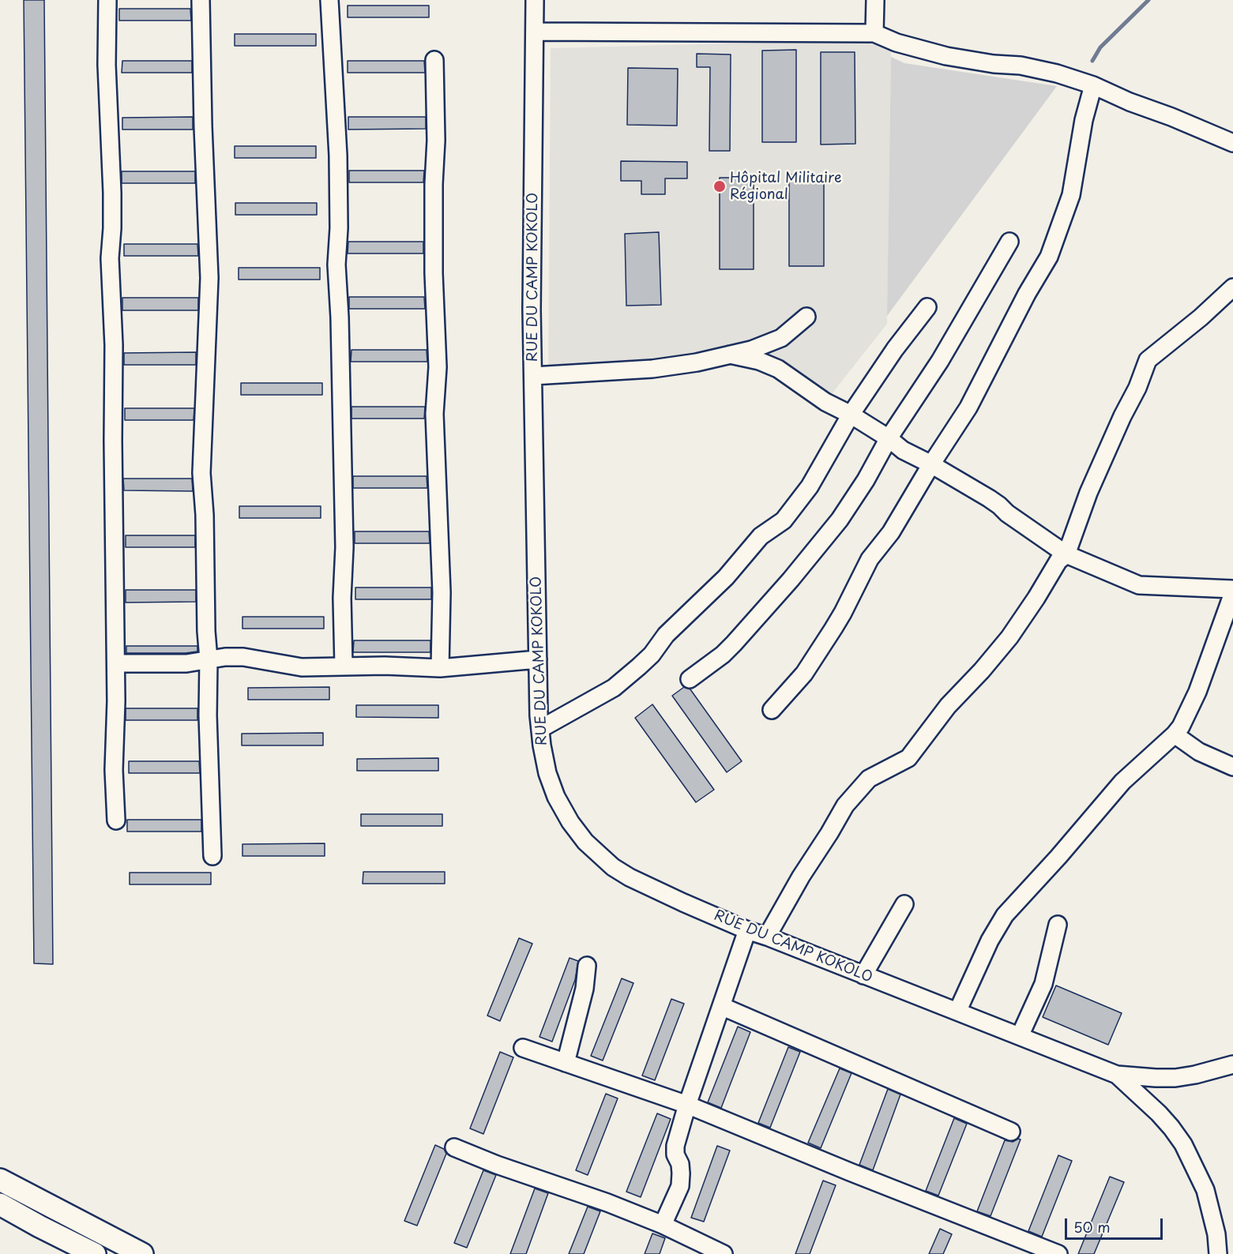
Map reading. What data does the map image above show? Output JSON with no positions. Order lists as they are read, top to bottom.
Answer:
{
  "streets": {
    "street": ["RUE DU CAMP KOKOLO"]
  },
  "places": ["Hôpital Militaire Régional"],
  "scale_bar": "50 m"
}
